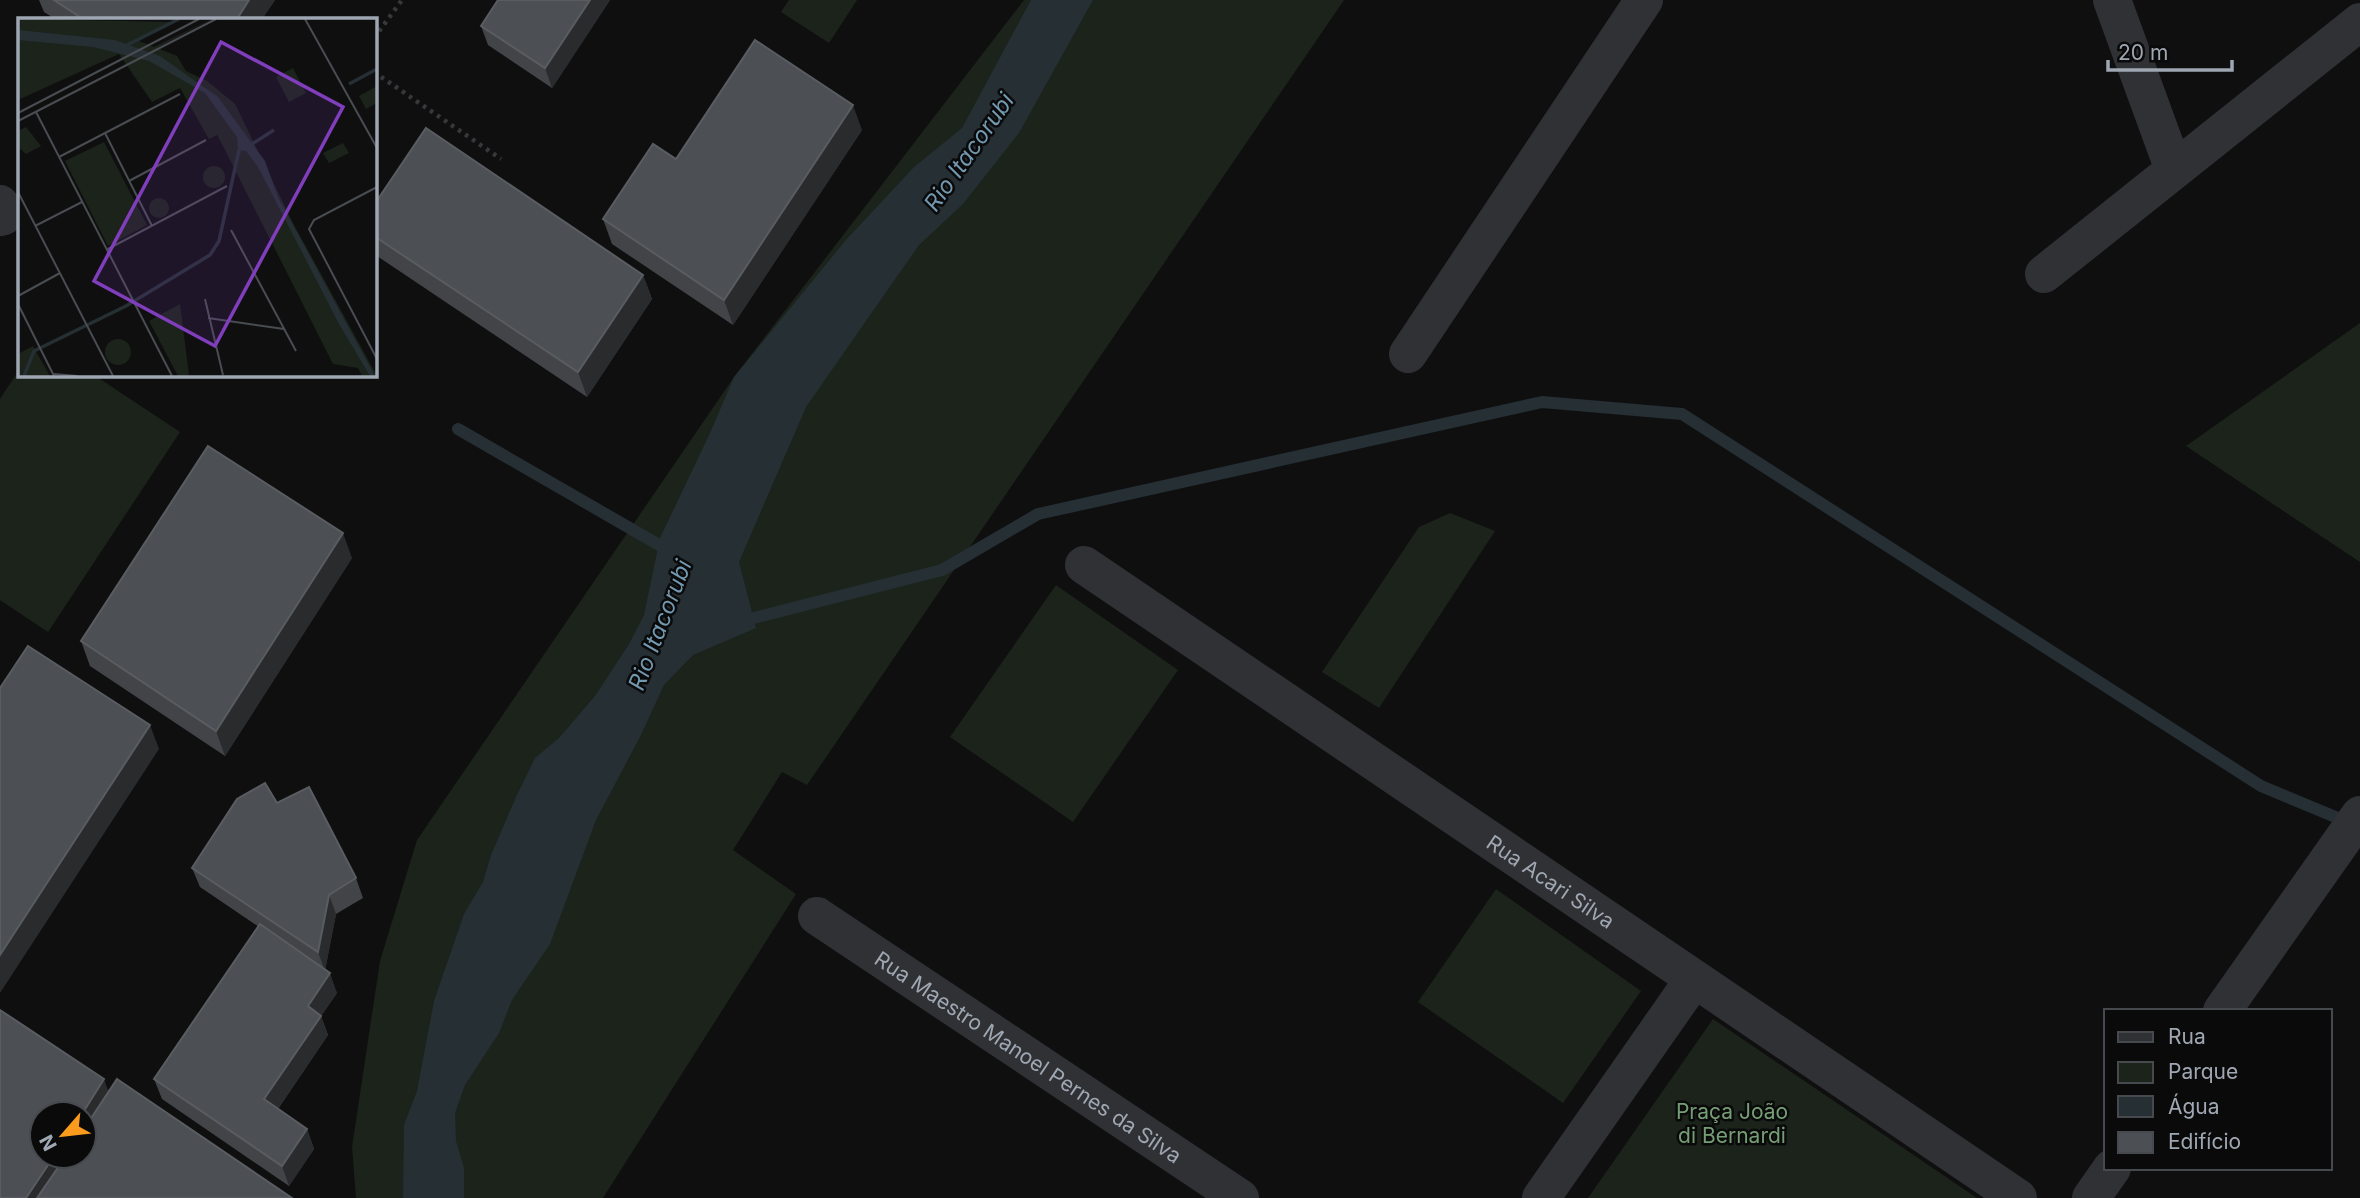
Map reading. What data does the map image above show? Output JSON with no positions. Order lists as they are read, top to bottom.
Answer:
{
  "streets": {
    "street": ["Rua Acari Silva", "Rua Maestro Manoel Pernes da Silva"]
  },
  "water": ["Rio Itacorubi"],
  "parks": ["Praça João di Bernardi"],
  "legend": [
    "Rua",
    "Parque",
    "Água",
    "Edifício"
  ],
  "scale_bar": "20 m",
  "north": "bottom left"
}
